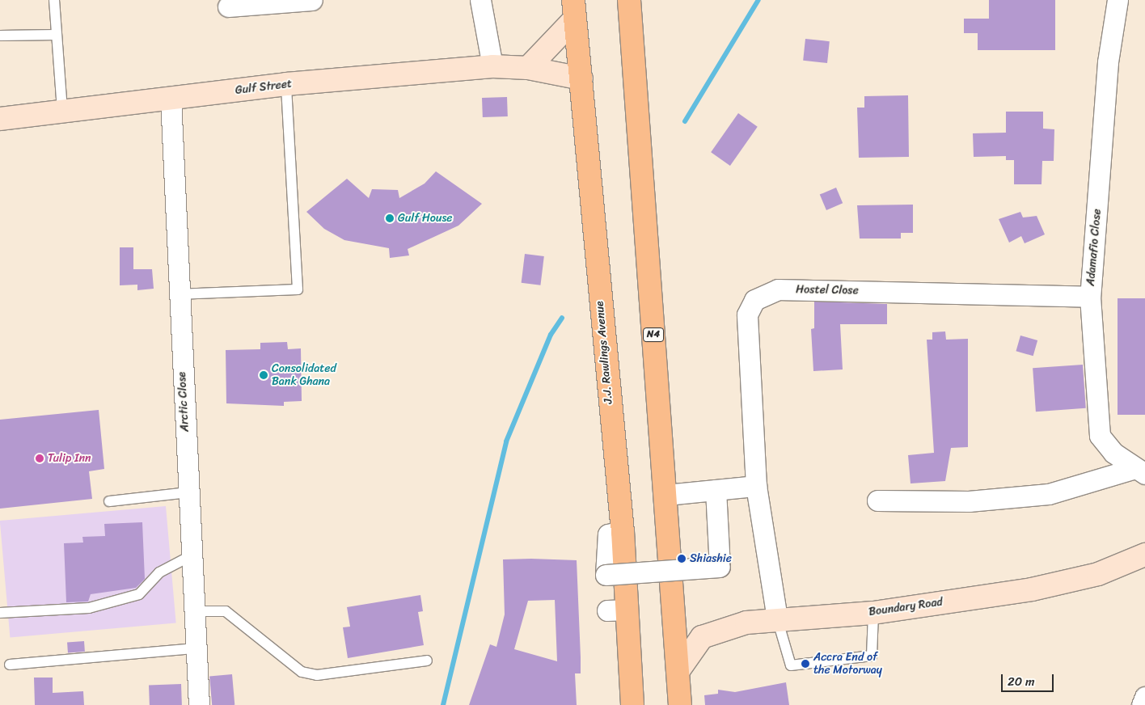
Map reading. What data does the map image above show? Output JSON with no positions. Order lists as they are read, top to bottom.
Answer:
{
  "streets": {
    "highway": ["N4", "J.J. Rawlings Avenue"],
    "street": [
      "Gulf Street",
      "Adamafio Close",
      "Hostel Close",
      "Arctic Close",
      "Boundary Road"
    ]
  },
  "crossings": [
    ["Gulf Street", "J.J. Rawlings Avenue"],
    ["Gulf Street", "Arctic Close"],
    ["Adamafio Close", "Hostel Close"],
    ["Hostel Close", "Boundary Road"],
    ["N4", "Boundary Road"]
  ],
  "places": [
    "Gulf House",
    "Consolidated Bank Ghana",
    "Tulip Inn",
    "Shiashie",
    "Accra End of the Motorway"
  ],
  "scale_bar": "20 m"
}
